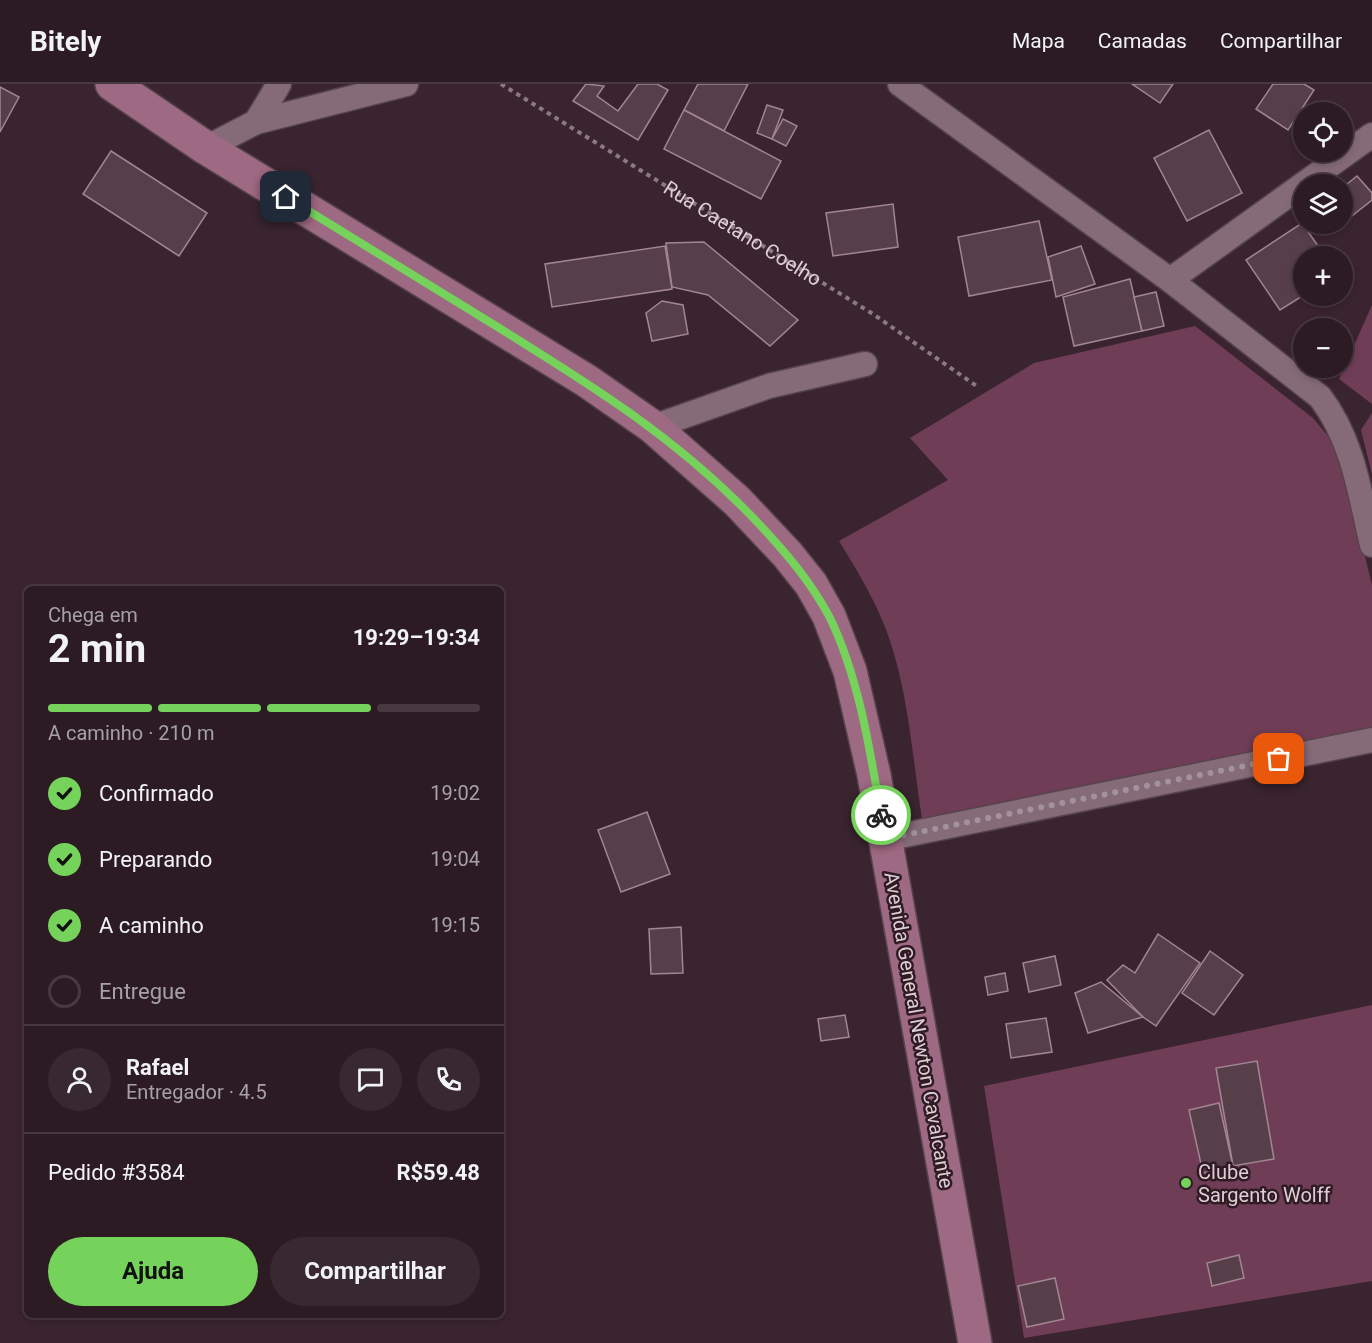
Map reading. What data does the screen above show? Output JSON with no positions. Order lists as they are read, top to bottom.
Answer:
{
  "streets": {
    "main road": ["Avenida General Newton Cavalcante"],
    "path": ["Rua Caetano Coelho"]
  },
  "places": ["Clube Sargento Wolff"],
  "page": {
    "header": "Bitely",
    "nav": ["Mapa", "Camadas", "Compartilhar"],
    "map_buttons": ["+", "−"],
    "heading": ["2 min", "Chega em", "19:29–19:34"],
    "panel": [
      "Rafael",
      "Entregador · 4.5",
      "Pedido #3584",
      "R$59.48"
    ],
    "bar": "A caminho · 210 m",
    "list": [
      ["Confirmado", "19:02"],
      ["Preparando", "19:04"],
      ["A caminho", "19:15"],
      "Entregue"
    ],
    "buttons": ["Ajuda", "Compartilhar"]
  }
}
